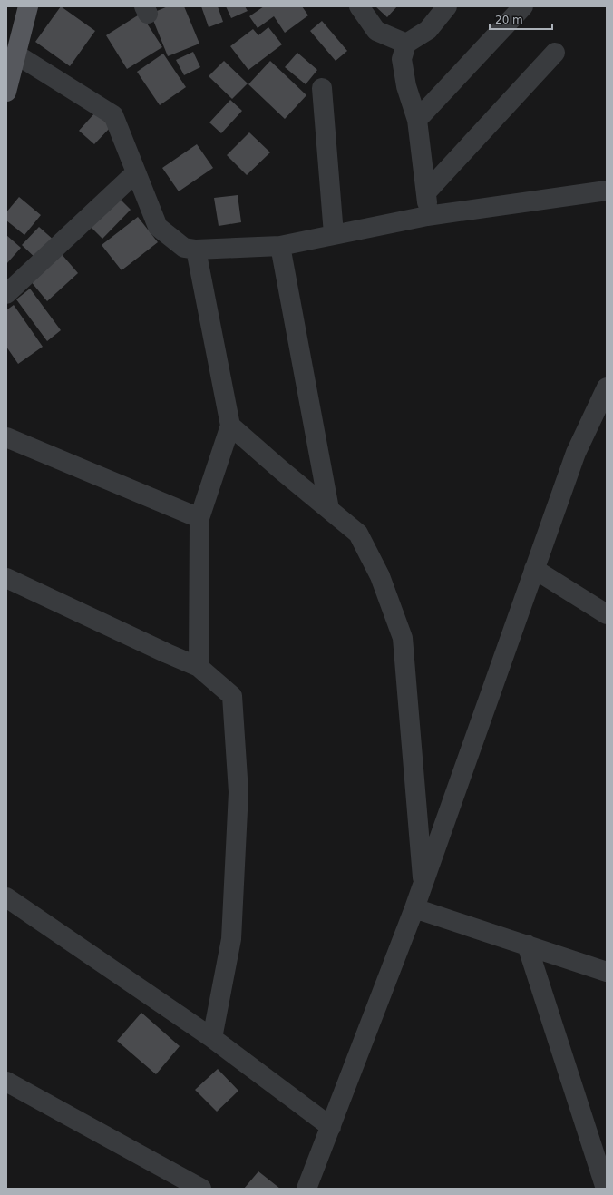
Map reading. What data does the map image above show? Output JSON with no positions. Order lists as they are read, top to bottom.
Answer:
{
  "scale_bar": "20 m"
}
